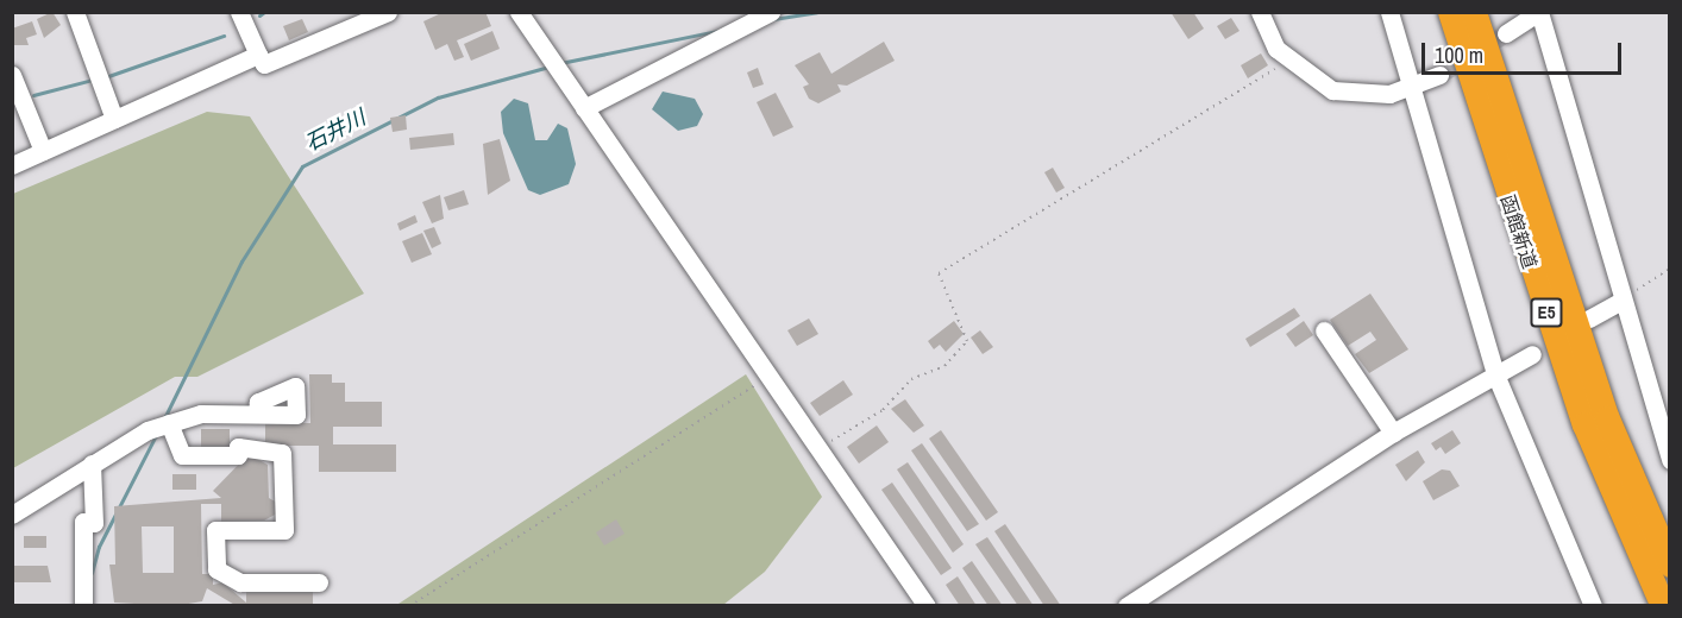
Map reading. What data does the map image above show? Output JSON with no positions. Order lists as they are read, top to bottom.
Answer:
{
  "streets": {
    "highway": ["函館新道", "E5"]
  },
  "water": ["石井川"],
  "scale_bar": "100 m"
}
